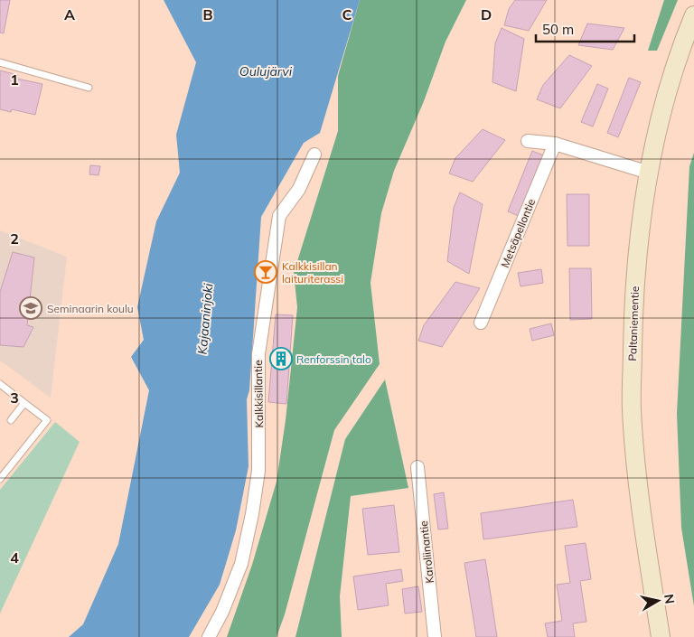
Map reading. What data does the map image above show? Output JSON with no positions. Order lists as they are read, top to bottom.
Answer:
{
  "streets": {
    "street": [
      "Metsäpellontie",
      "Paltaniementie",
      "Kalkkisillantie",
      "Karoliinantie"
    ]
  },
  "water": ["Oulujärvi", "Kajaaninjoki"],
  "places": {
    "bar": ["Kalkkisillan laituriterassi"],
    "school or university": ["Seminaarin koulu"],
    "building": ["Renforssin talo"]
  },
  "scale_bar": "50 m",
  "north": "right",
  "grid": {
    "columns": [
      "A",
      "B",
      "C",
      "D"
    ],
    "rows": [
      "1",
      "2",
      "3",
      "4"
    ]
  }
}
